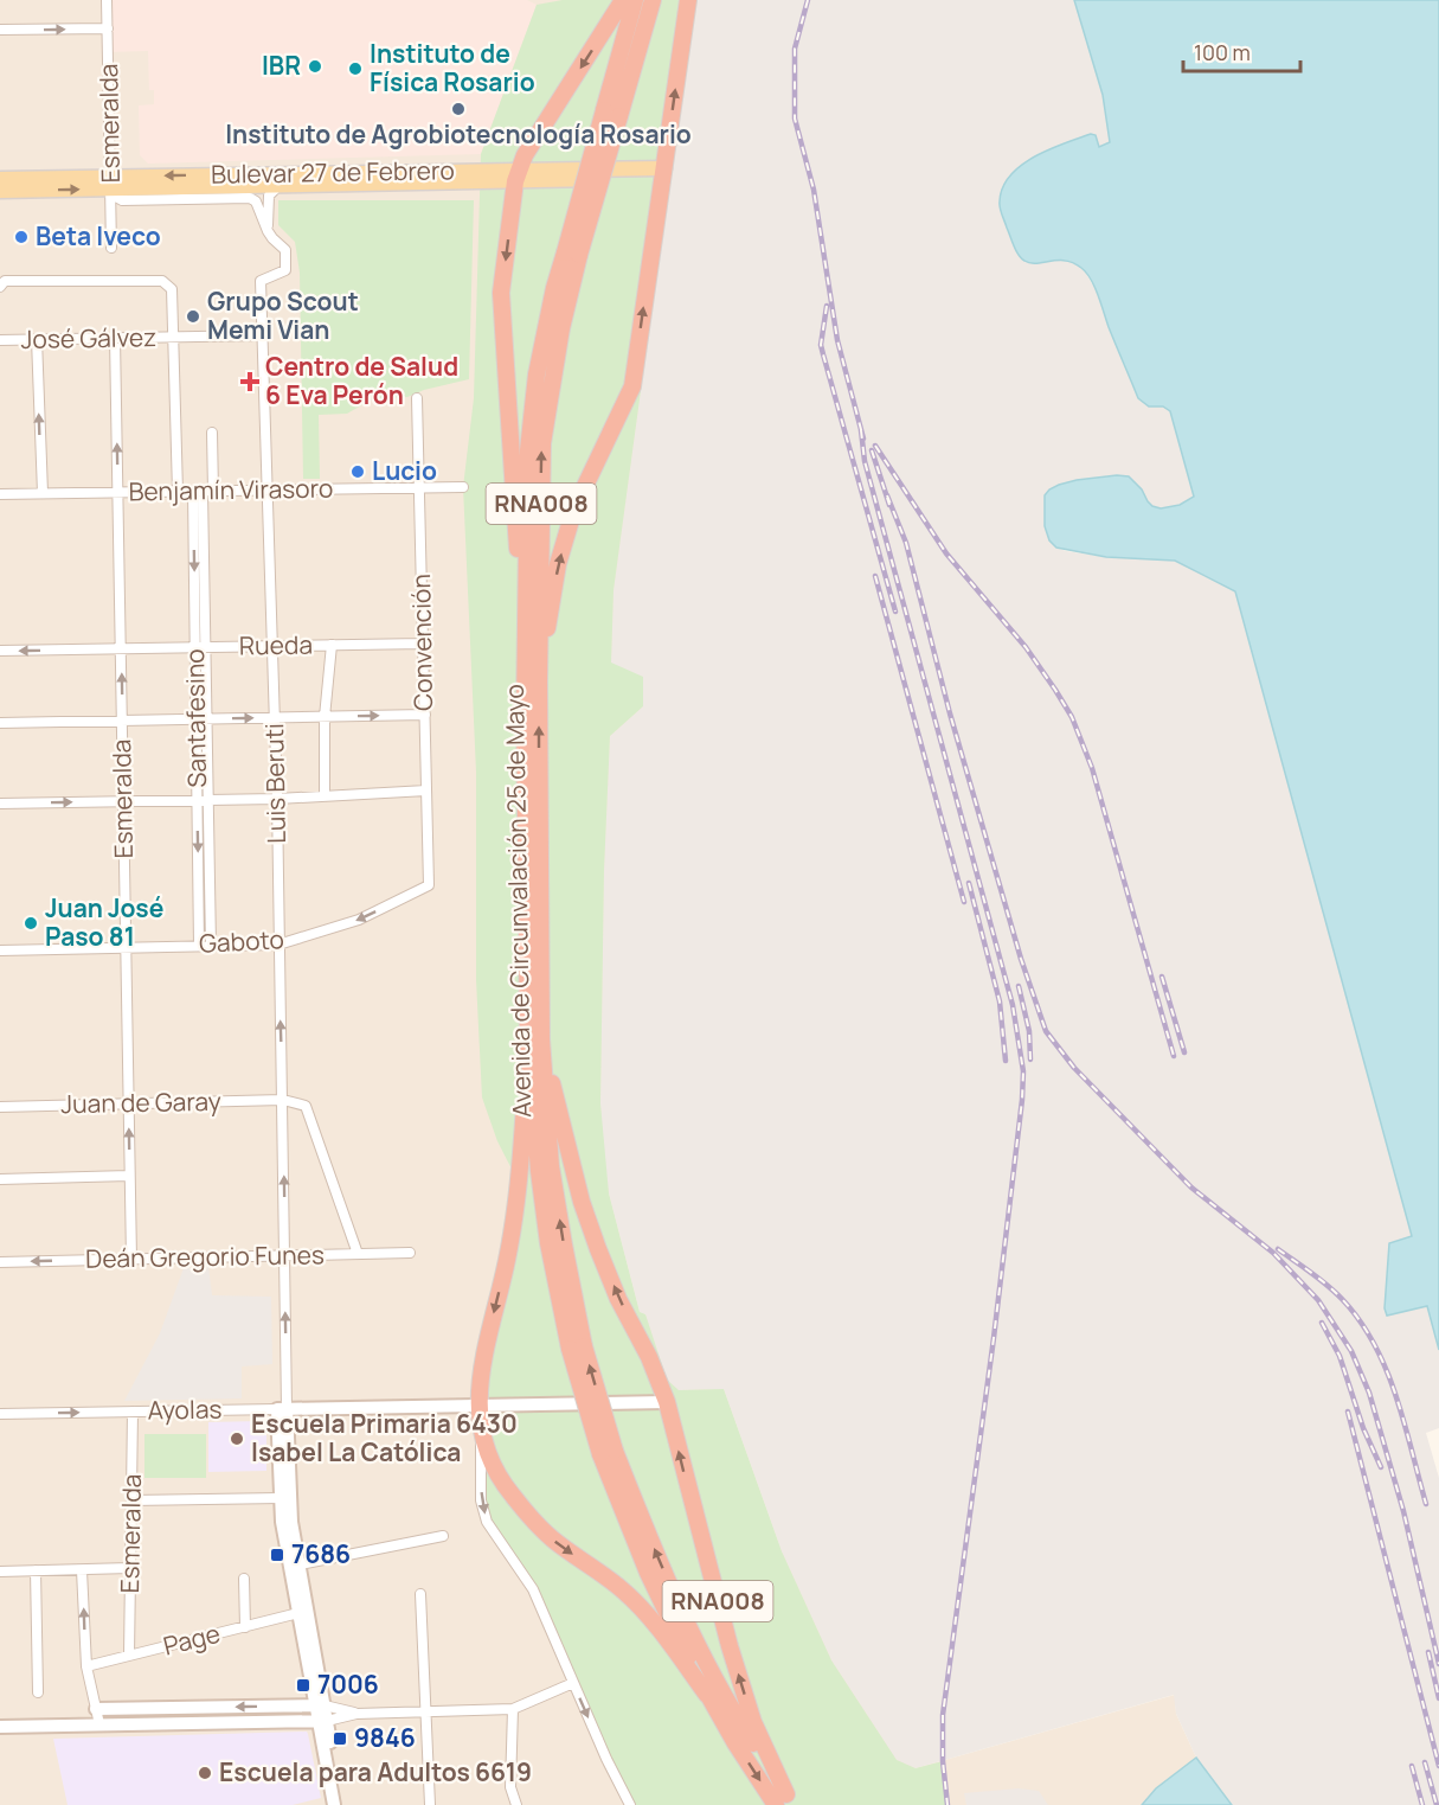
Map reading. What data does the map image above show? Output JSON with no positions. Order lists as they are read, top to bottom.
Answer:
{
  "streets": {
    "highway": ["RNA008", "Avenida de Circunvalación 25 de Mayo"],
    "main road": ["Bulevar 27 de Febrero"],
    "street": [
      "Esmeralda",
      "José Gálvez",
      "Benjamín Virasoro",
      "Convención",
      "Rueda",
      "Santafesino",
      "Luis Beruti",
      "Gaboto",
      "Juan de Garay",
      "Deán Gregorio Funes",
      "Ayolas",
      "Page"
    ]
  },
  "crossings": [
    ["Esmeralda", "Bulevar 27 de Febrero"],
    ["Esmeralda", "José Gálvez"],
    ["Esmeralda", "Benjamín Virasoro"],
    ["Esmeralda", "Rueda"],
    ["Esmeralda", "Luis Beruti"],
    ["Esmeralda", "Gaboto"],
    ["Esmeralda", "Juan de Garay"],
    ["Esmeralda", "Deán Gregorio Funes"],
    ["Esmeralda", "Ayolas"],
    ["Esmeralda", "Page"],
    ["Bulevar 27 de Febrero", "RNA008"],
    ["Bulevar 27 de Febrero", "Luis Beruti"],
    ["José Gálvez", "Luis Beruti"],
    ["Benjamín Virasoro", "Convención"],
    ["Benjamín Virasoro", "Santafesino"],
    ["Benjamín Virasoro", "Luis Beruti"],
    ["RNA008", "Avenida de Circunvalación 25 de Mayo"],
    ["RNA008", "Ayolas"],
    ["Convención", "Rueda"],
    ["Convención", "Gaboto"],
    ["Rueda", "Santafesino"],
    ["Rueda", "Luis Beruti"],
    ["Santafesino", "Gaboto"],
    ["Luis Beruti", "Gaboto"],
    ["Luis Beruti", "Juan de Garay"],
    ["Luis Beruti", "Deán Gregorio Funes"],
    ["Luis Beruti", "Ayolas"]
  ],
  "one_way": ["Gaboto"],
  "places": {
    "other": [
      "IBR",
      "Instituto de Física Rosario",
      "Instituto de Agrobiotecnología Rosario",
      "Beta Iveco",
      "Grupo Scout Memi Vian",
      "Lucio",
      "Juan José Paso 81",
      "Escuela Primaria 6430 Isabel La Católica",
      "Escuela para Adultos 6619"
    ],
    "health": ["Centro de Salud 6 Eva Perón"],
    "transit": ["7686", "7006", "9846"]
  },
  "scale_bar": "100 m"
}
